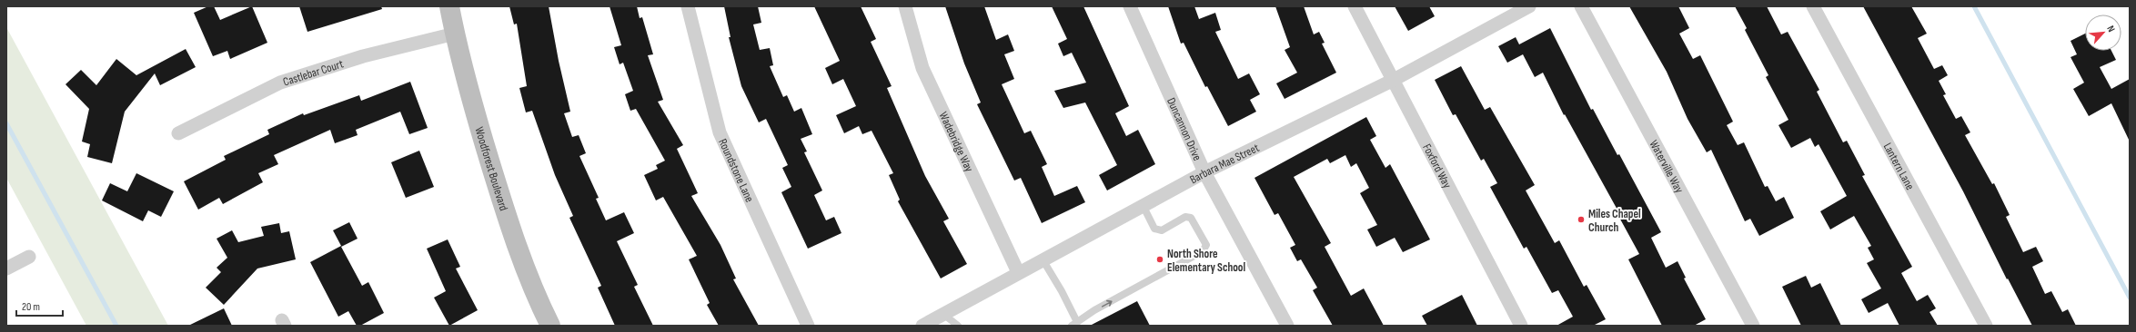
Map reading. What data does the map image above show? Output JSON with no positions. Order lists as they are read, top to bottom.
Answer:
{
  "streets": {
    "main road": ["Woodforest Boulevard"],
    "street": [
      "Castlebar Court",
      "Duncannon Drive",
      "Wadebridge Way",
      "Barbara Mae Street",
      "Foxford Way",
      "Waterville Way",
      "Lantern Lane",
      "Roundstone Lane"
    ]
  },
  "crossings": [
    ["Castlebar Court", "Woodforest Boulevard"],
    ["Duncannon Drive", "Barbara Mae Street"],
    ["Wadebridge Way", "Barbara Mae Street"],
    ["Barbara Mae Street", "Foxford Way"]
  ],
  "places": ["Miles Chapel Church", "North Shore Elementary School"],
  "scale_bar": "20 m",
  "north": "top right"
}
